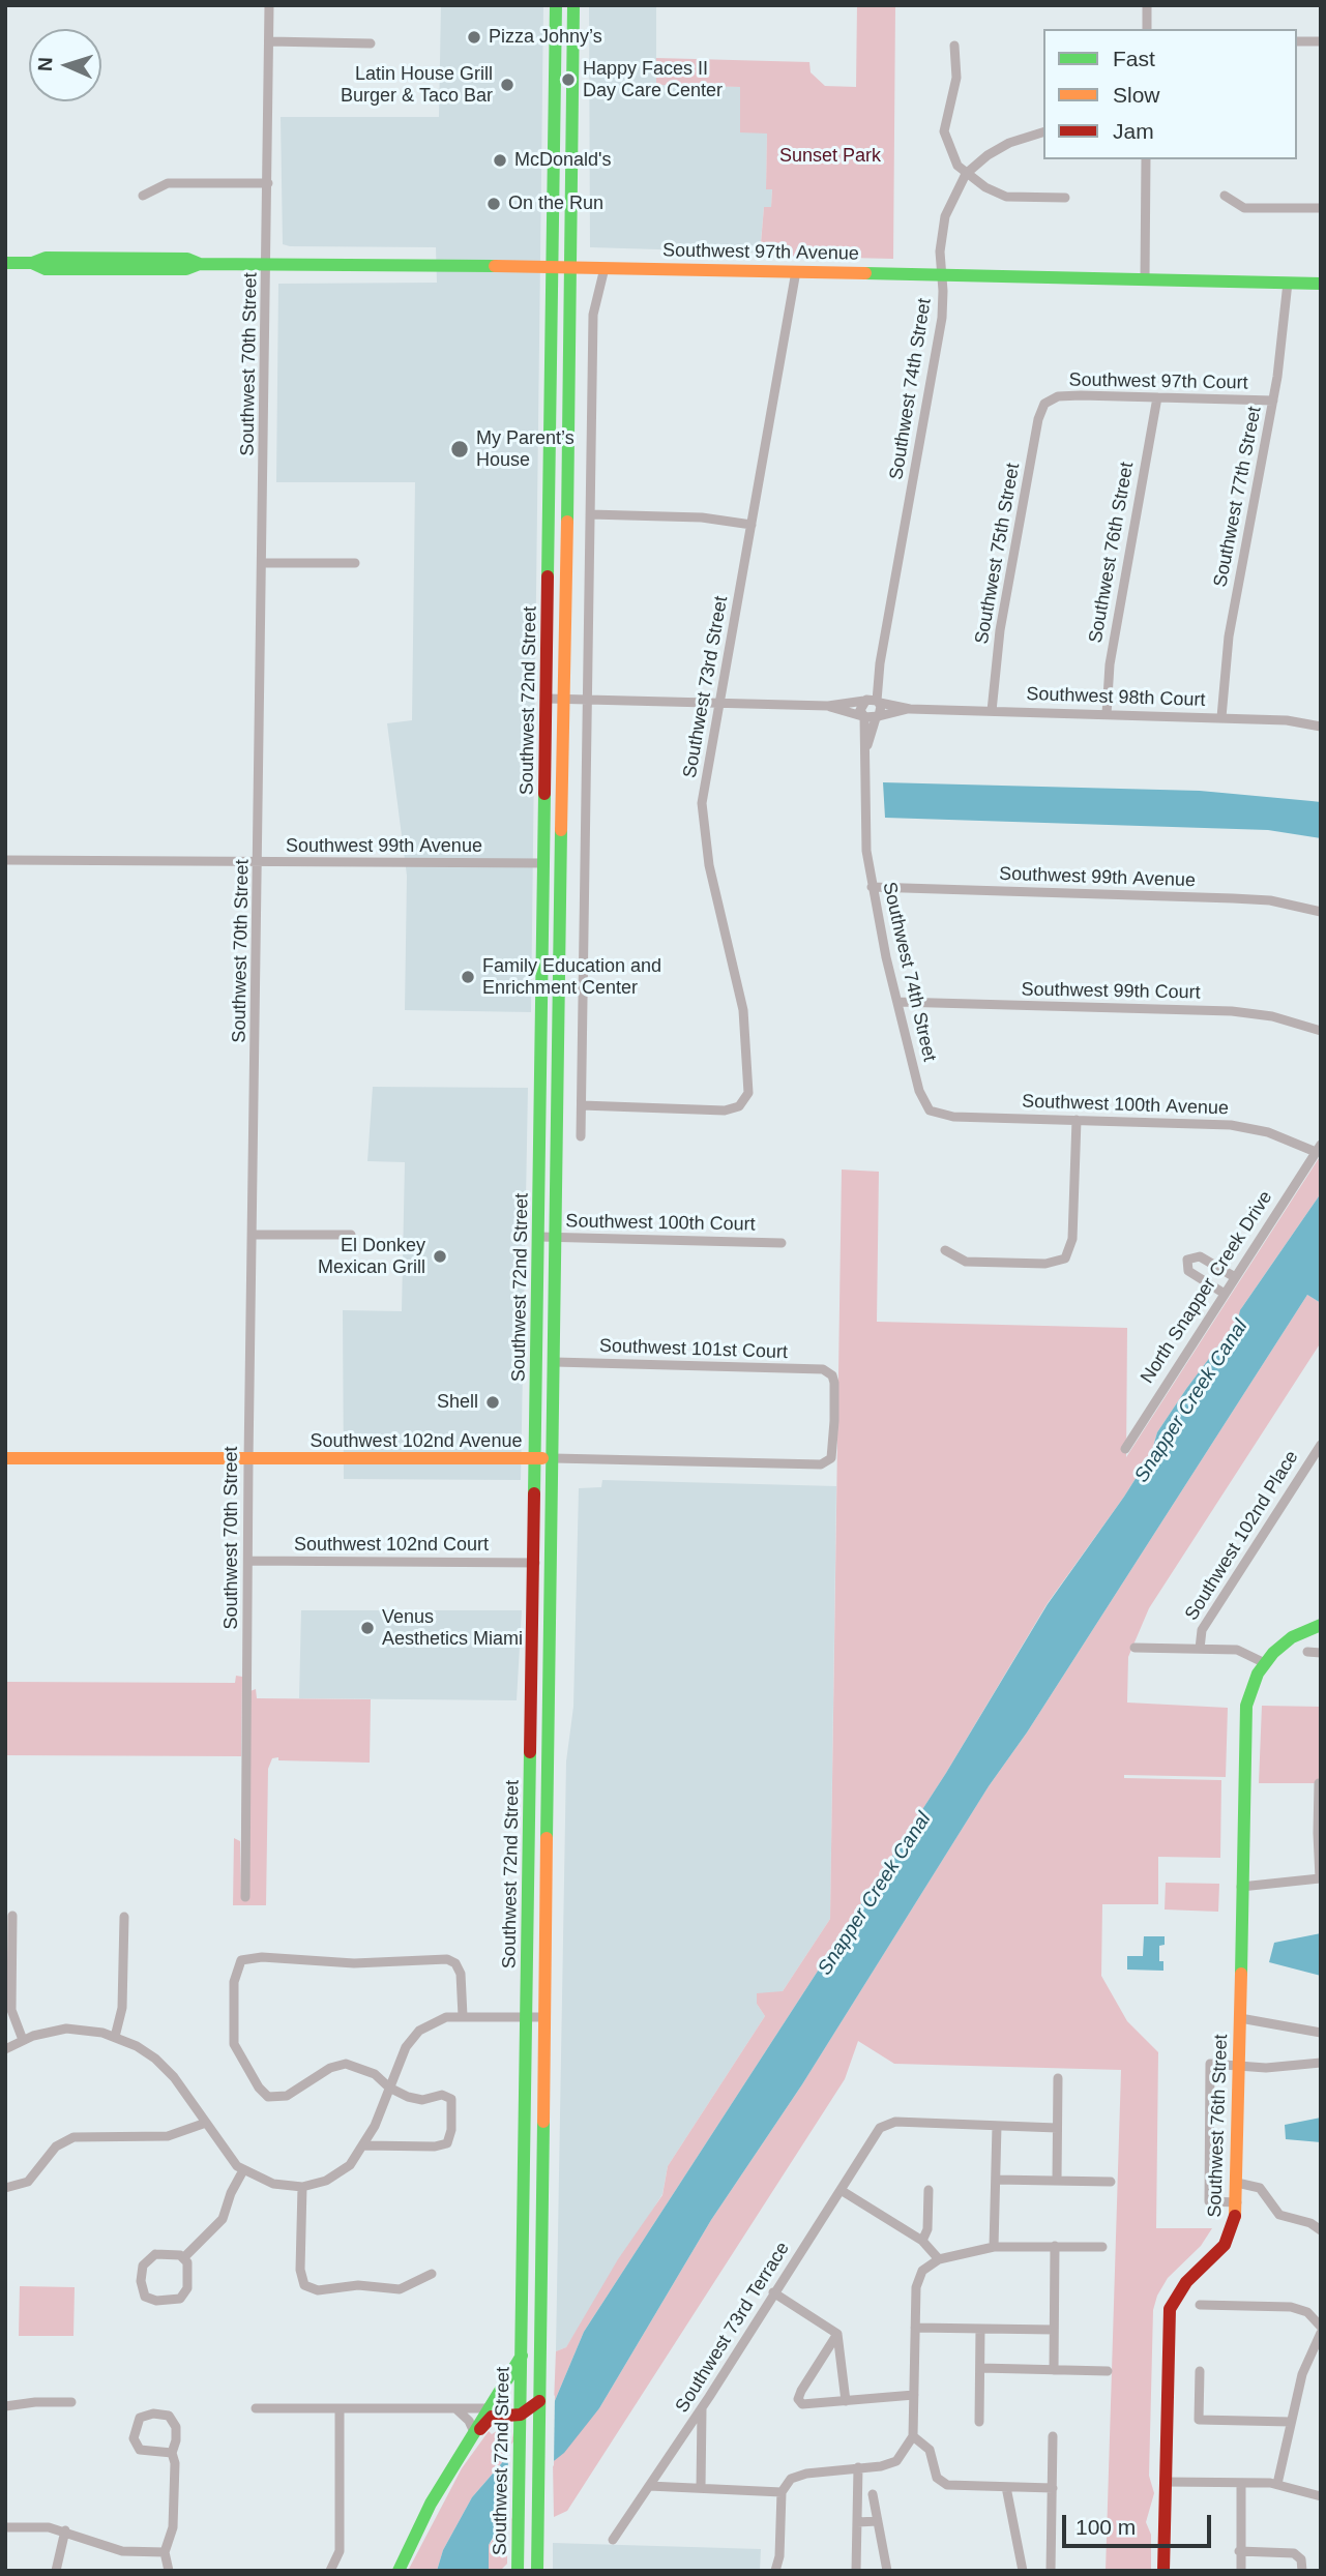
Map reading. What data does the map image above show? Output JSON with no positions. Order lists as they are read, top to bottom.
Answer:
{
  "streets": {
    "main road": [
      "Southwest 97th Avenue",
      "Southwest 76th Street",
      "Southwest 72nd Street",
      "Southwest 102nd Avenue"
    ],
    "street": [
      "Southwest 70th Street",
      "Southwest 97th Court",
      "Southwest 74th Street",
      "Southwest 77th Street",
      "Southwest 75th Street",
      "Southwest 73rd Street",
      "Southwest 98th Court",
      "Southwest 99th Avenue",
      "Southwest 99th Court",
      "Southwest 100th Avenue",
      "Southwest 100th Court",
      "North Snapper Creek Drive",
      "Southwest 101st Court",
      "Southwest 102nd Place",
      "Southwest 102nd Court",
      "Southwest 73rd Terrace"
    ]
  },
  "crossings": [
    ["Southwest 97th Avenue", "Southwest 70th Street"],
    ["Southwest 97th Avenue", "Southwest 74th Street"],
    ["Southwest 97th Avenue", "Southwest 77th Street"],
    ["Southwest 97th Avenue", "Southwest 73rd Street"],
    ["Southwest 97th Avenue", "Southwest 72nd Street"],
    ["Southwest 70th Street", "Southwest 99th Avenue"],
    ["Southwest 70th Street", "Southwest 102nd Avenue"],
    ["Southwest 70th Street", "Southwest 102nd Court"],
    ["Southwest 97th Court", "Southwest 77th Street"],
    ["Southwest 97th Court", "Southwest 76th Street"],
    ["Southwest 97th Court", "Southwest 75th Street"],
    ["Southwest 74th Street", "Southwest 98th Court"],
    ["Southwest 74th Street", "Southwest 99th Avenue"],
    ["Southwest 74th Street", "Southwest 99th Court"],
    ["Southwest 74th Street", "Southwest 100th Avenue"],
    ["Southwest 77th Street", "Southwest 98th Court"],
    ["Southwest 76th Street", "Southwest 98th Court"],
    ["Southwest 76th Street", "Southwest 102nd Place"],
    ["Southwest 75th Street", "Southwest 98th Court"],
    ["Southwest 73rd Street", "Southwest 98th Court"],
    ["Southwest 98th Court", "Southwest 72nd Street"],
    ["Southwest 72nd Street", "Southwest 99th Avenue"],
    ["Southwest 72nd Street", "Southwest 100th Court"],
    ["Southwest 72nd Street", "Southwest 101st Court"],
    ["Southwest 72nd Street", "Southwest 102nd Avenue"],
    ["Southwest 72nd Street", "Southwest 102nd Court"],
    ["Southwest 100th Avenue", "North Snapper Creek Drive"],
    ["Southwest 101st Court", "Southwest 102nd Avenue"]
  ],
  "water": ["Snapper Creek Canal"],
  "parks": ["Sunset Park"],
  "places": [
    "Pizza Johny’s",
    "Happy Faces II Day Care Center",
    "Latin House Grill Burger & Taco Bar",
    "McDonald's",
    "On the Run",
    "My Parent’s House",
    "Family Education and Enrichment Center",
    "El Donkey Mexican Grill",
    "Shell",
    "Venus Aesthetics Miami"
  ],
  "legend": ["Fast", "Slow", "Jam"],
  "scale_bar": "100 m",
  "north": "left"
}
